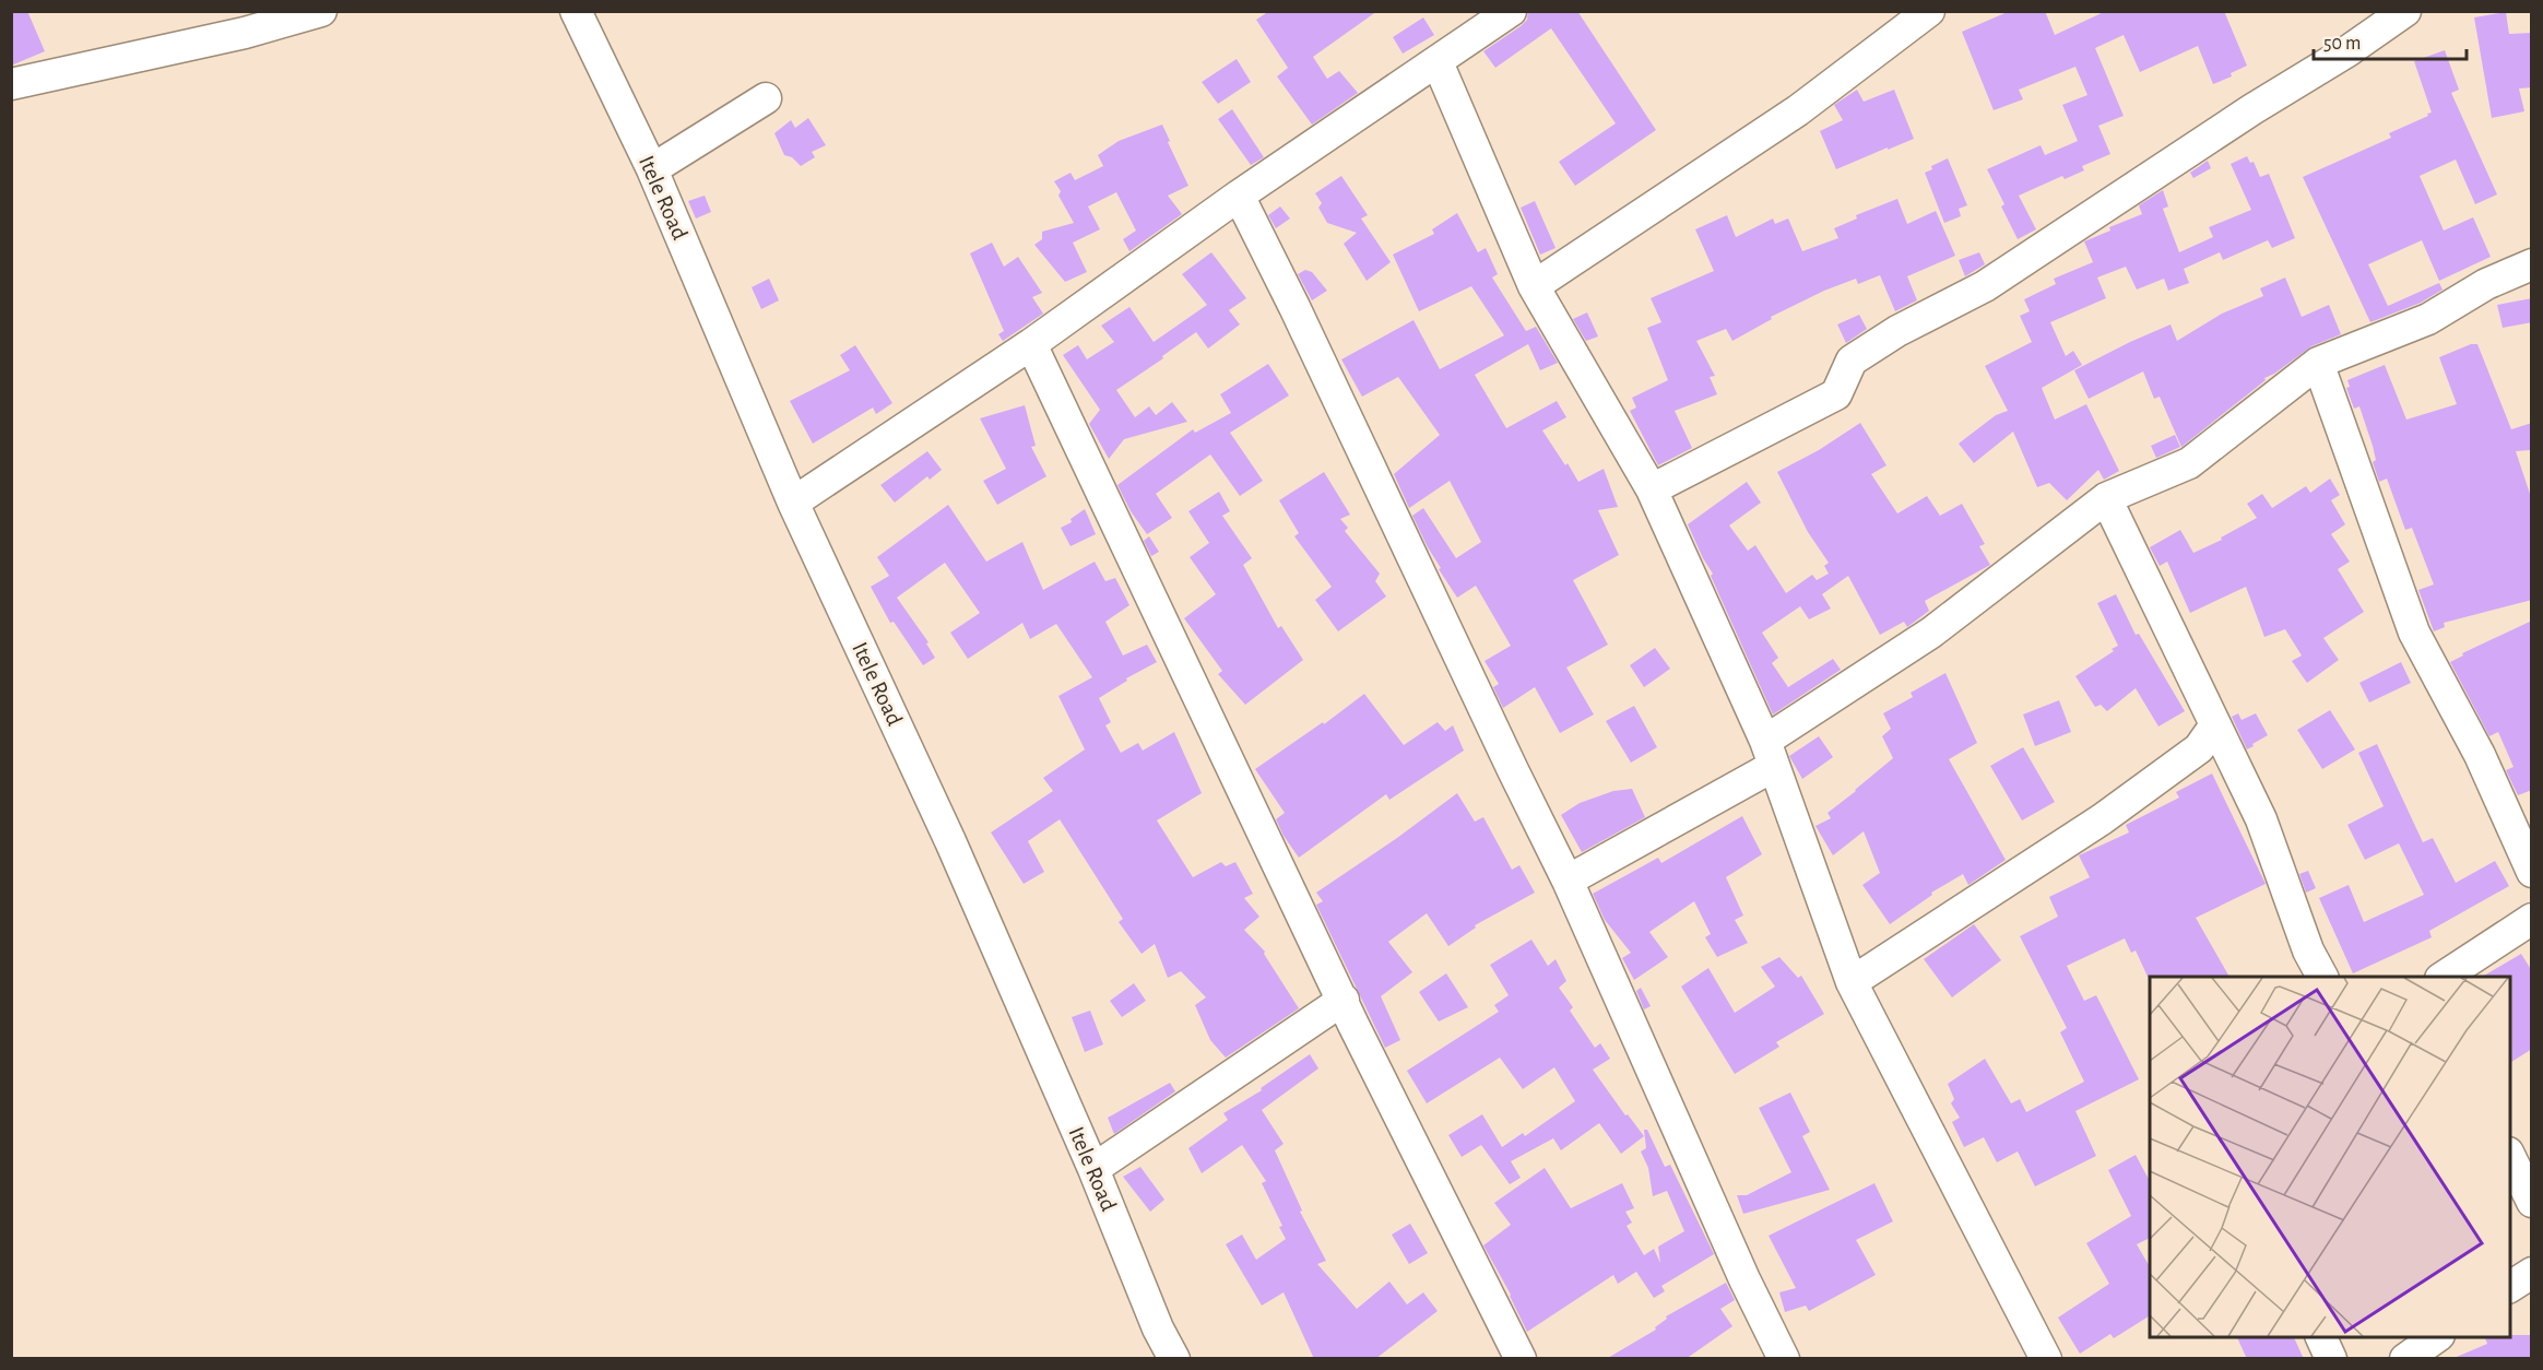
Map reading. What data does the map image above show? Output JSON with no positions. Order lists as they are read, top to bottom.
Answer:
{
  "streets": {
    "street": ["Itele Road"]
  },
  "scale_bar": "50 m"
}
